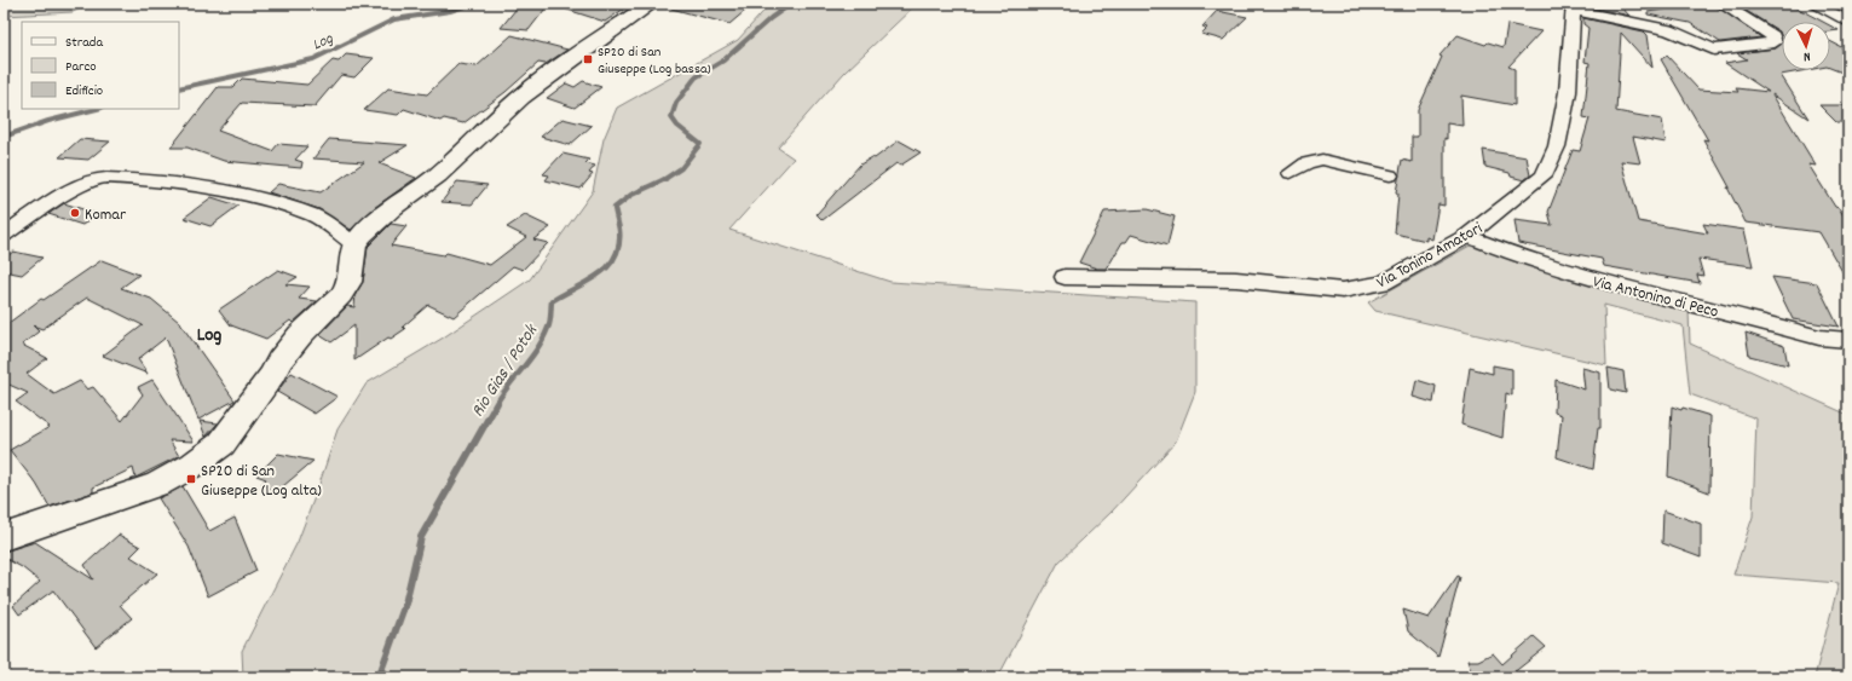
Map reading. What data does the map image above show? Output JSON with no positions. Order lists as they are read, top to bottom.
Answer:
{
  "streets": {
    "street": ["Via Tonino Amatori", "Via Antonino di Peco"]
  },
  "crossings": [
    ["Via Tonino Amatori", "Via Antonino di Peco"]
  ],
  "districts": ["Log"],
  "water": ["Log", "Rio Gias / Potok"],
  "places": {
    "transit": ["SP20 di San Giuseppe (Log bassa)", "SP20 di San Giuseppe (Log alta)"],
    "other": ["Komar"]
  },
  "legend": ["Strada", "Parco", "Edificio"],
  "north": "bottom"
}
